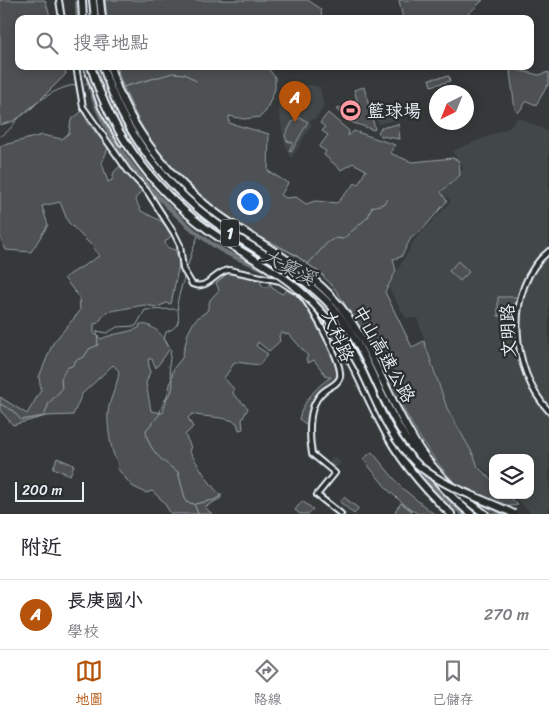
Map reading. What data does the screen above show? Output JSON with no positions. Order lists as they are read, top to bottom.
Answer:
{
  "streets": {
    "highway": ["1", "中山高速公路"],
    "street": ["文明路", "大科路"]
  },
  "water": ["大窠溪"],
  "places": {
    "sports": ["籃球場"]
  },
  "scale_bar": "200 m",
  "north": "bottom left",
  "page": {
    "search": "搜尋地點",
    "pins": "A",
    "scale": "200 m",
    "heading": "附近",
    "list": [
      {
        "mark": "A",
        "name": "長庚國小",
        "note": "學校",
        "value": "270 m"
      }
    ],
    "nav": ["地圖", "路線", "已儲存"]
  }
}
